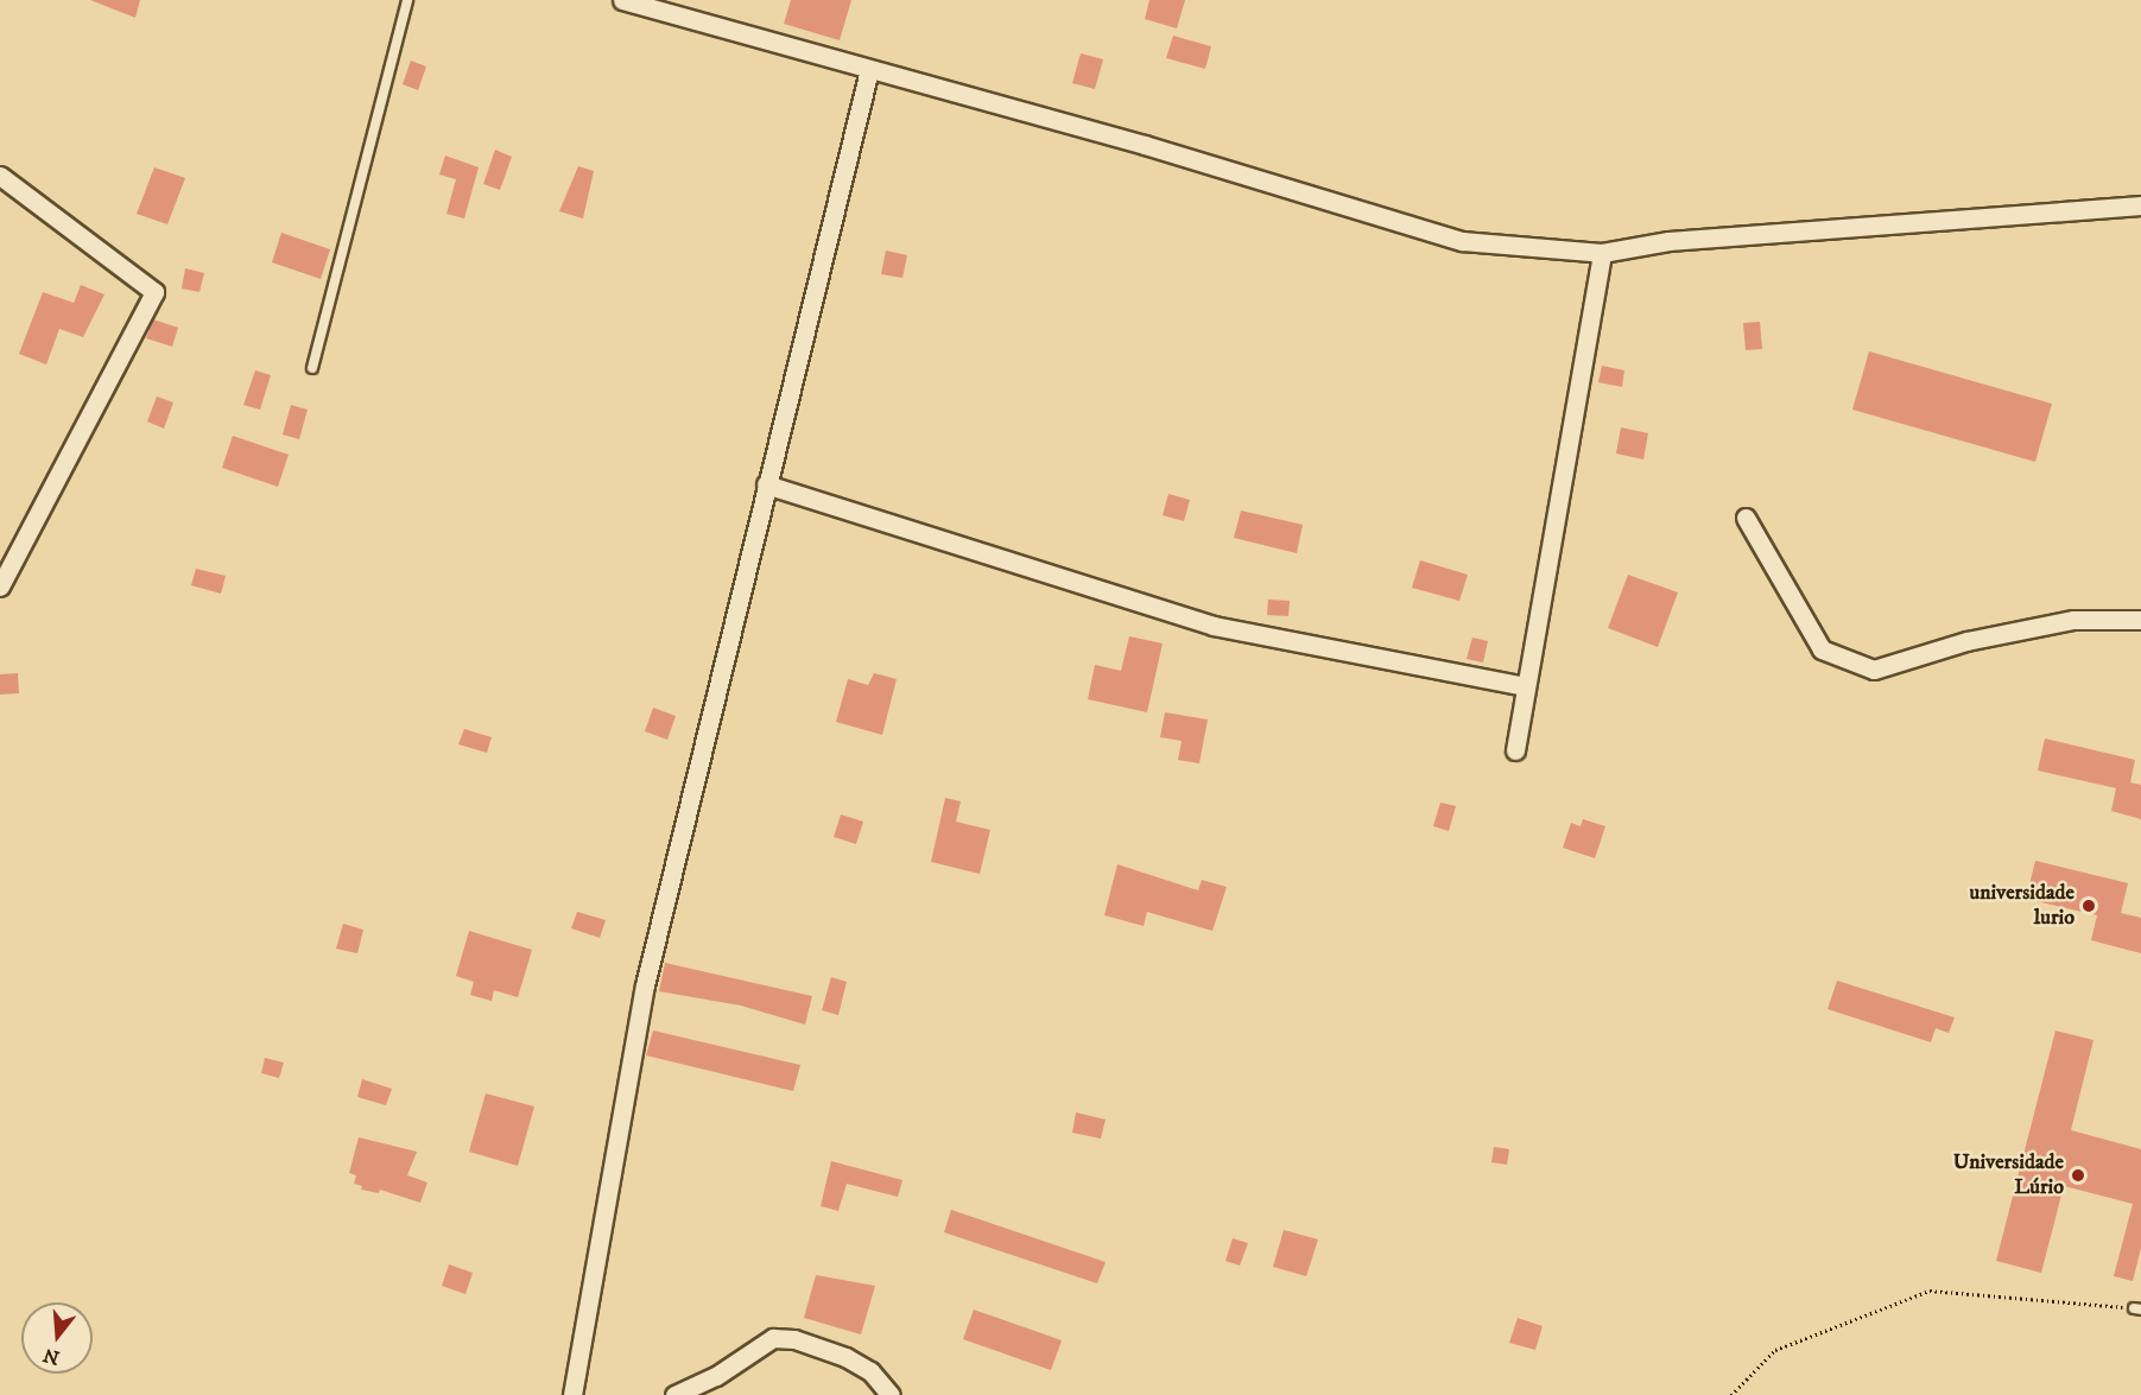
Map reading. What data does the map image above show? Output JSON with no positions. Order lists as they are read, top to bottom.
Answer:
{
  "places": ["universidade lurio", "Universidade Lúrio"],
  "north": "bottom"
}
